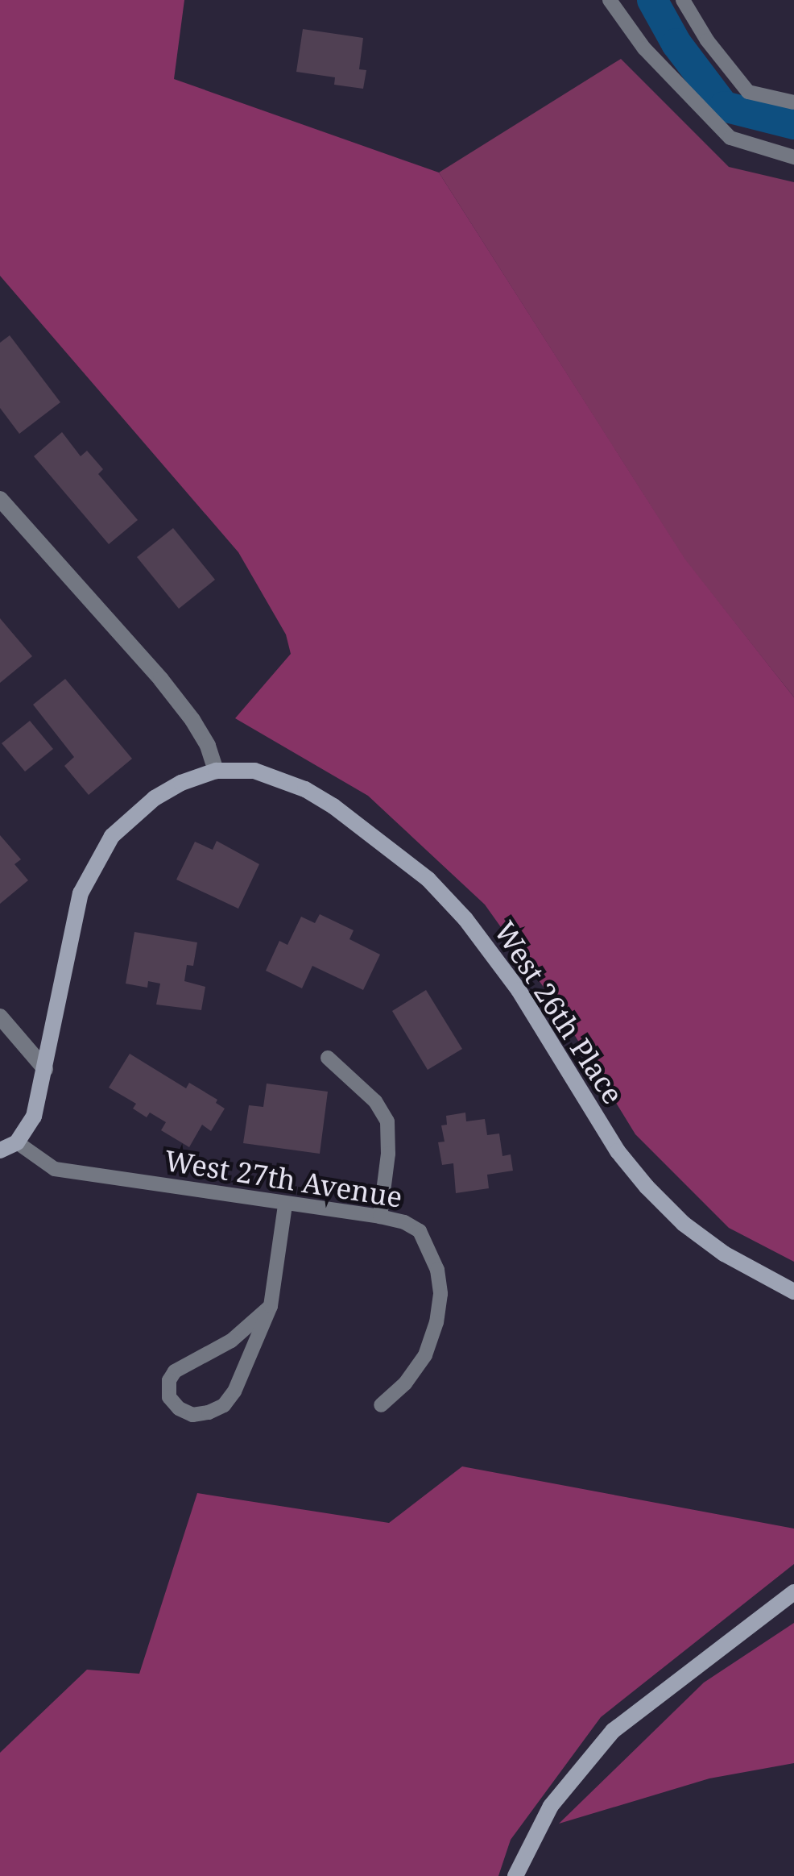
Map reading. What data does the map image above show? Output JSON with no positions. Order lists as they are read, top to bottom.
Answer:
{
  "streets": {
    "main road": ["West 26th Place"],
    "lane": ["West 27th Avenue"]
  }
}
